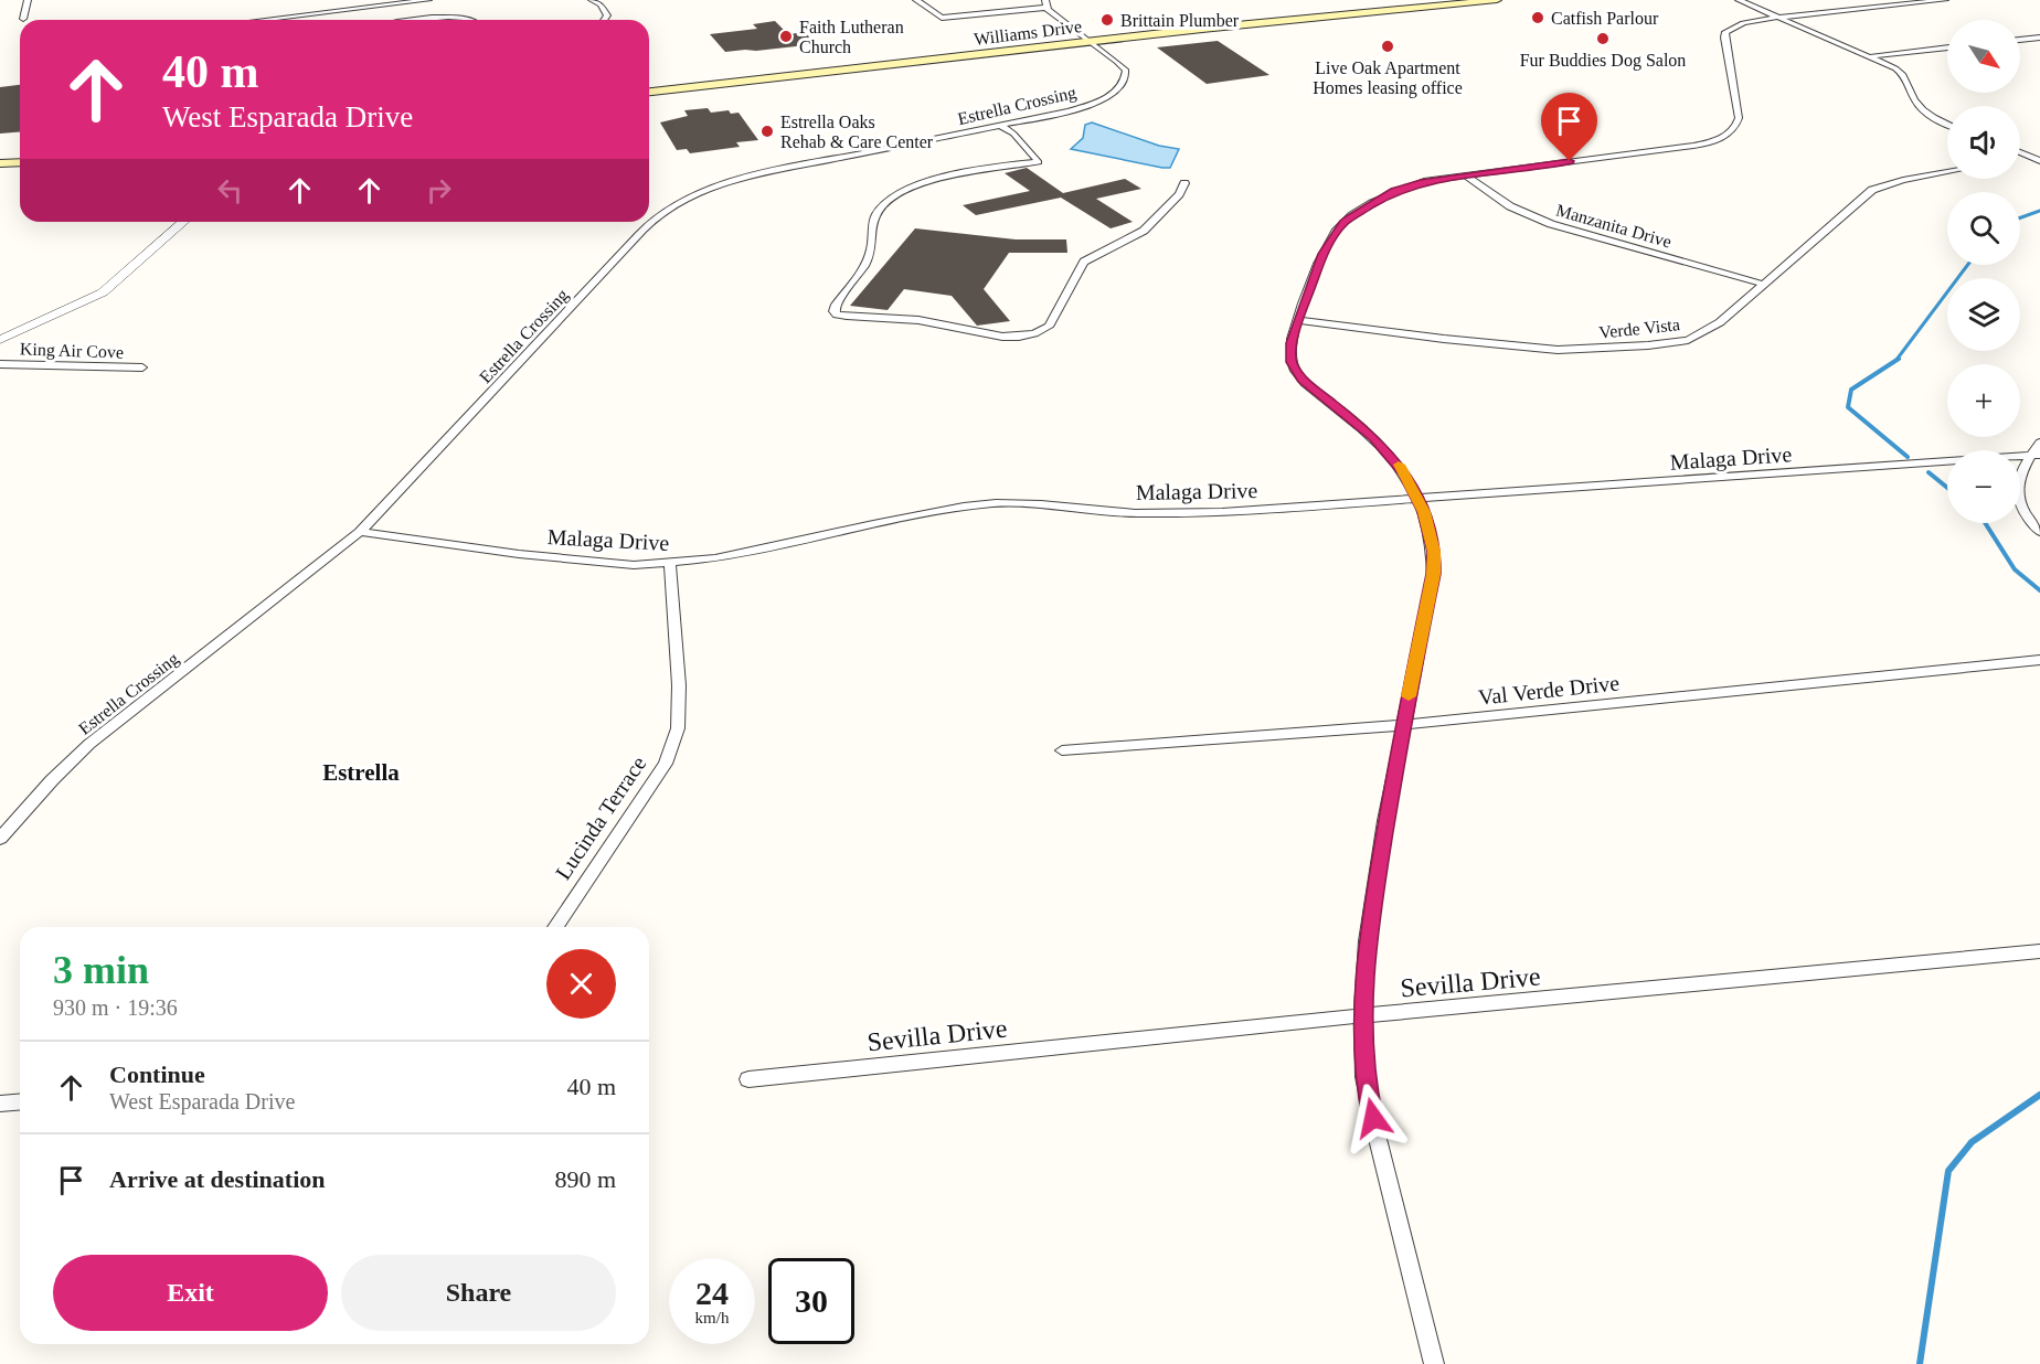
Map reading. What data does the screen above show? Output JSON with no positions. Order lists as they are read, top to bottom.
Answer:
{
  "streets": {
    "main road": ["Williams Drive"],
    "street": [
      "Estrella Crossing",
      "Manzanita Drive",
      "Verde Vista",
      "King Air Cove",
      "Malaga Drive",
      "Val Verde Drive",
      "Lucinda Terrace",
      "Sevilla Drive"
    ]
  },
  "crossings": [
    ["Williams Drive", "Estrella Crossing"],
    ["Estrella Crossing", "Malaga Drive"],
    ["Manzanita Drive", "Verde Vista"],
    ["Malaga Drive", "Lucinda Terrace"]
  ],
  "districts": ["Estrella"],
  "places": [
    "Catfish Parlour",
    "Brittain Plumber",
    "Faith Lutheran Church",
    "Fur Buddies Dog Salon",
    "Live Oak Apartment Homes leasing office",
    "Estrella Oaks Rehab & Care Center"
  ],
  "north": "bottom right",
  "page": {
    "map_buttons": ["+", "−"],
    "turn": ["40 m", "West Esparada Drive"],
    "heading": ["3 min", "930 m · 19:36"],
    "list": [
      {
        "name": "Continue",
        "note": "West Esparada Drive",
        "value": "40 m"
      },
      {
        "name": "Arrive at destination",
        "value": "890 m"
      }
    ],
    "buttons": ["Exit", "Share"],
    "speed": "24 km/h",
    "limit": "30"
  }
}
